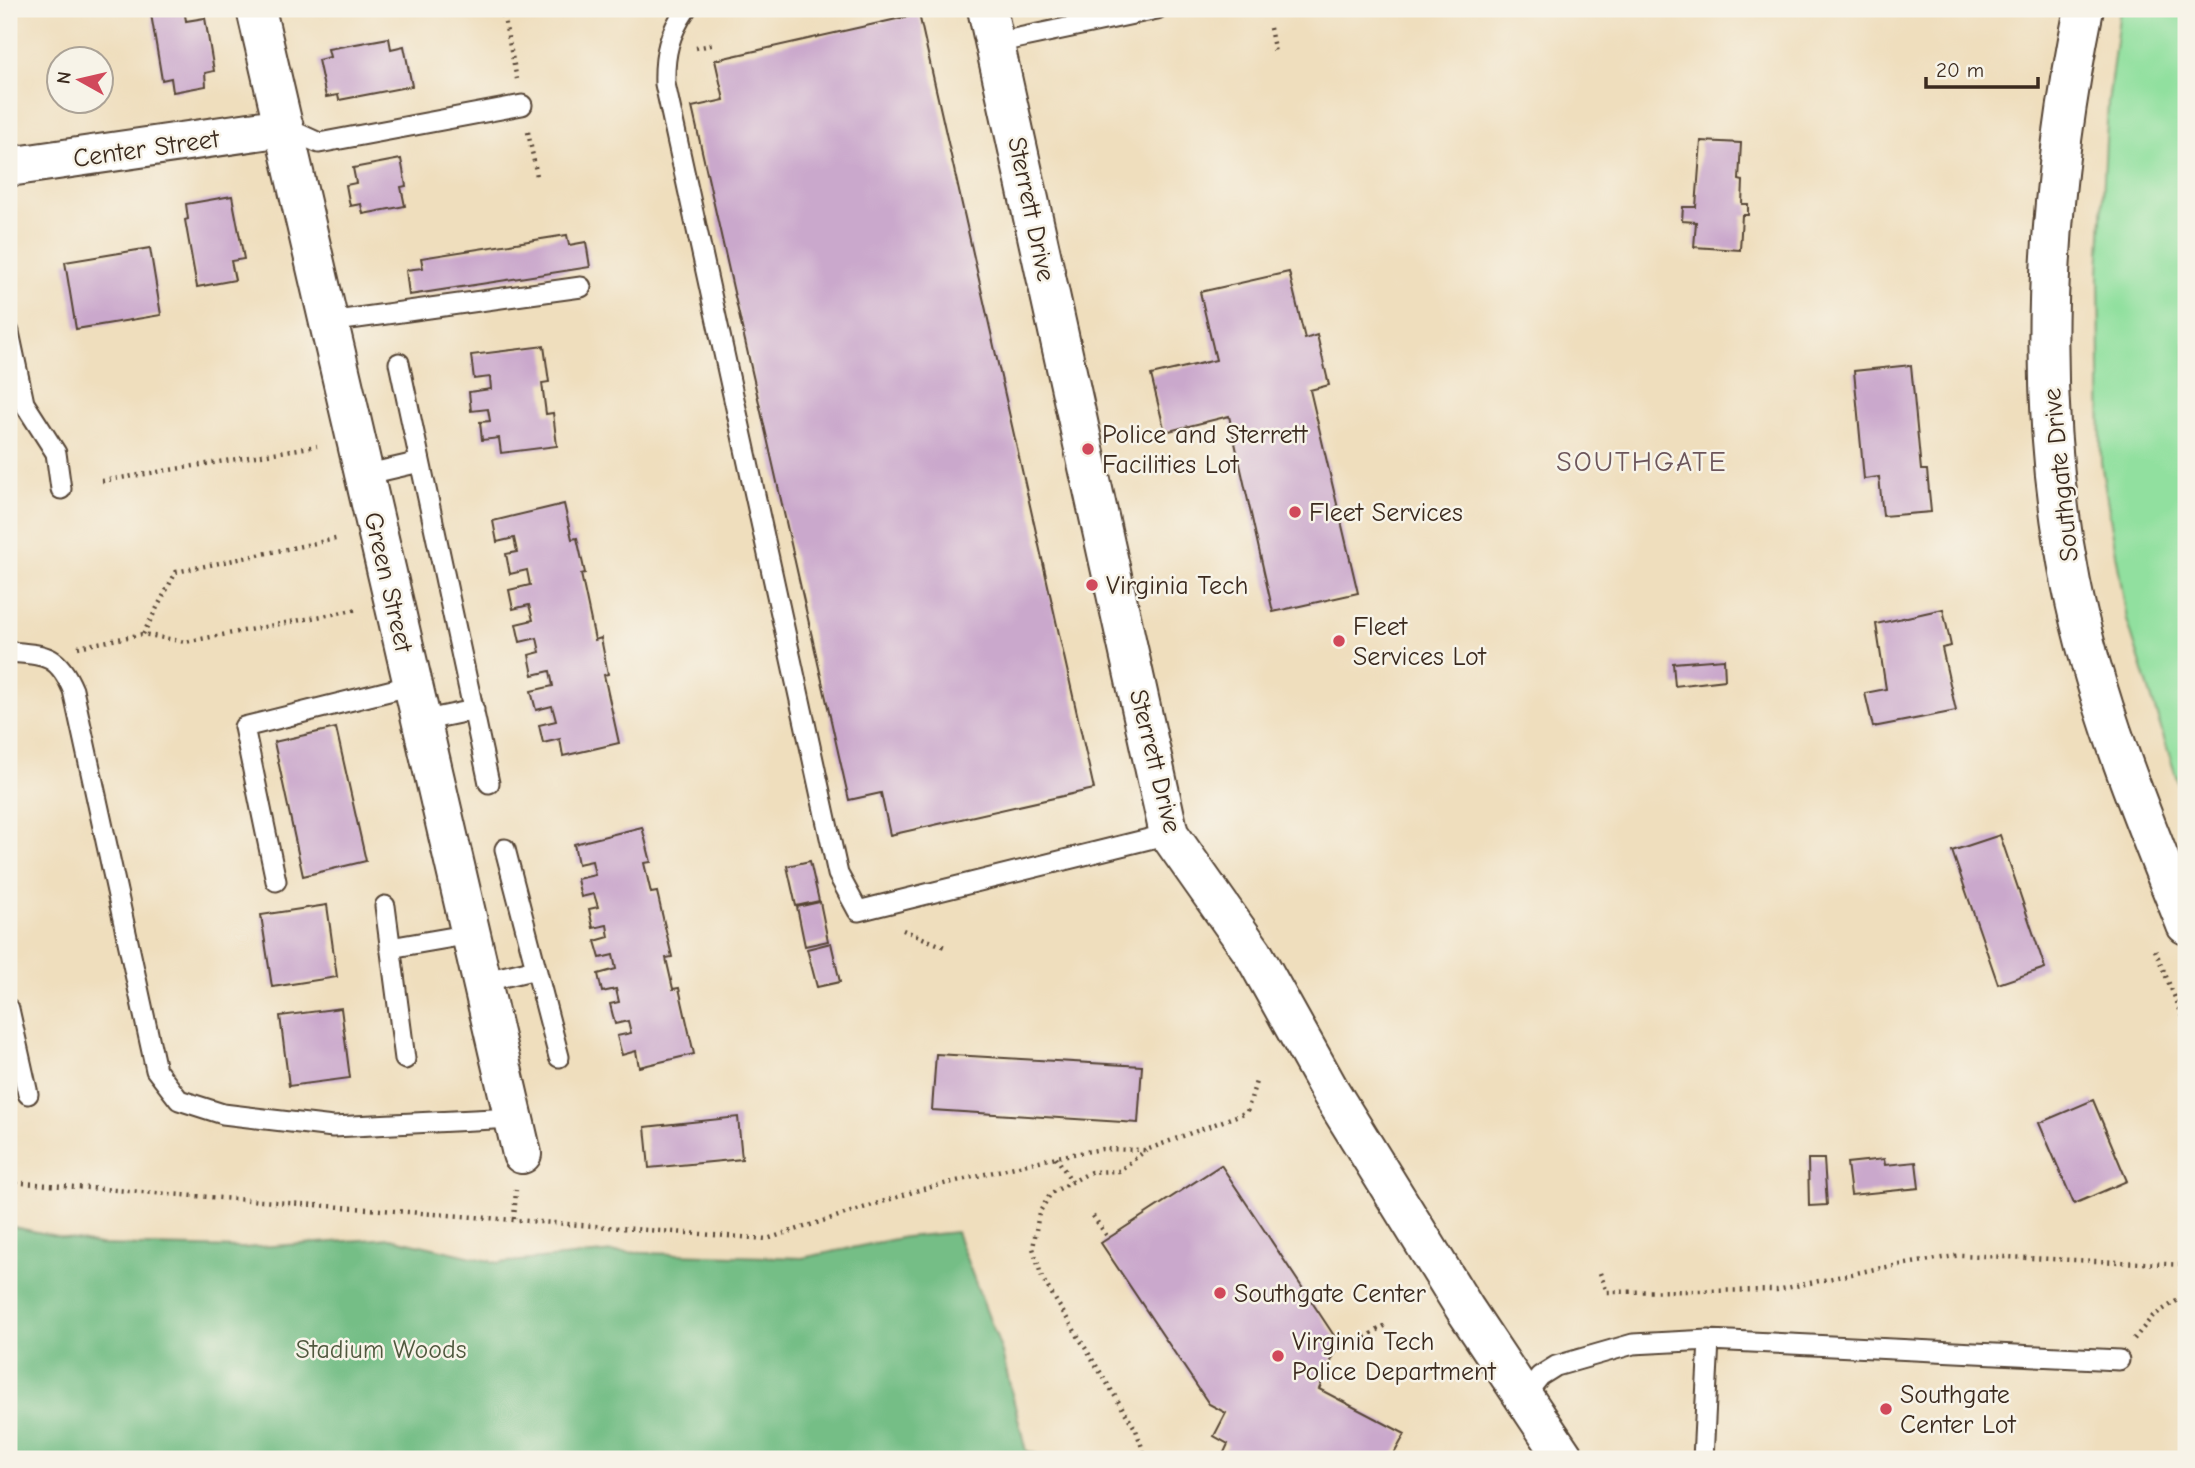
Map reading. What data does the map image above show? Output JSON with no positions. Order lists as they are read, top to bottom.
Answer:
{
  "streets": {
    "street": [
      "Center Street",
      "Sterrett Drive",
      "Southgate Drive",
      "Green Street"
    ]
  },
  "crossings": [
    ["Center Street", "Green Street"]
  ],
  "districts": ["SOUTHGATE"],
  "parks": ["Stadium Woods"],
  "places": [
    "Police and Sterrett Facilities Lot",
    "Fleet Services",
    "Virginia Tech",
    "Fleet Services Lot",
    "Southgate Center",
    "Virginia Tech Police Department",
    "Southgate Center Lot"
  ],
  "scale_bar": "20 m",
  "north": "left"
}
